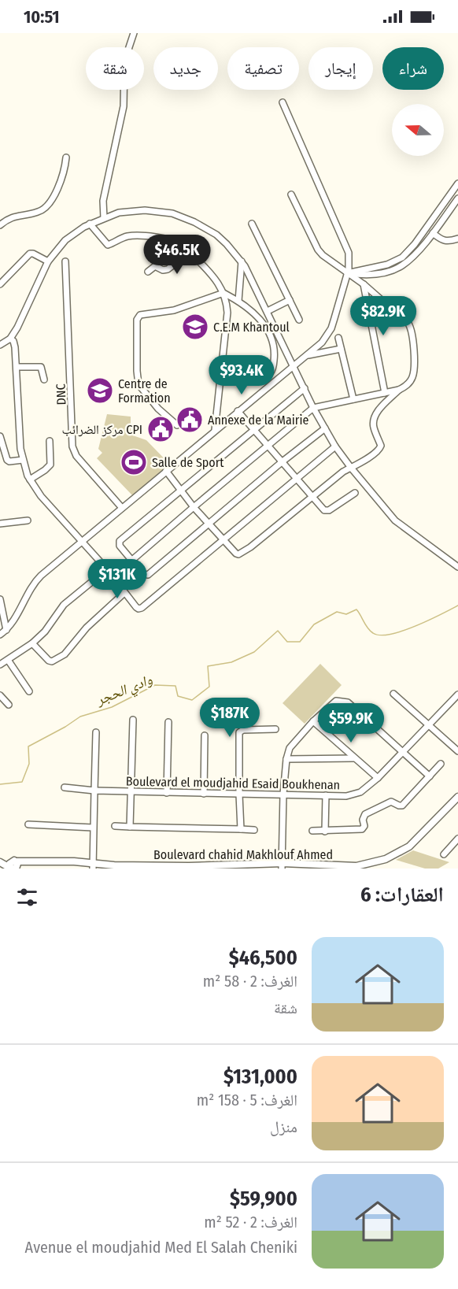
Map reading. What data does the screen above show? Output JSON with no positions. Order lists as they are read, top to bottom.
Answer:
{
  "streets": {
    "main road": ["Boulevard chahid Makhlouf Ahmed"],
    "street": ["DNC", "Boulevard el moudjahid Esaid Boukhenan"]
  },
  "water": ["وادي الحجر"],
  "places": {
    "school or university": ["C.E.M Khantoul", "Centre de Formation"],
    "public building": ["Annexe de la Mairie", "مركز الضرائب CPI"],
    "sports": ["Salle de Sport"]
  },
  "north": "left",
  "page": {
    "status": "10:51",
    "chip": [
      "شراء",
      "إيجار",
      "تصفية",
      "جديد",
      "شقة"
    ],
    "price": [
      "$46.5K",
      "$82.9K",
      "$93.4K",
      "$131K",
      "$187K",
      "$59.9K"
    ],
    "heading": "العقارات: 6",
    "list": [
      {
        "name": "$46,500",
        "note": "الغرف: 2 · 58 m² · شقة"
      },
      {
        "name": "$131,000",
        "note": "الغرف: 5 · 158 m² · منزل"
      },
      {
        "name": "$59,900",
        "note": "الغرف: 2 · 52 m² · Avenue el moudjahid Med El Salah Cheniki"
      }
    ]
  }
}
